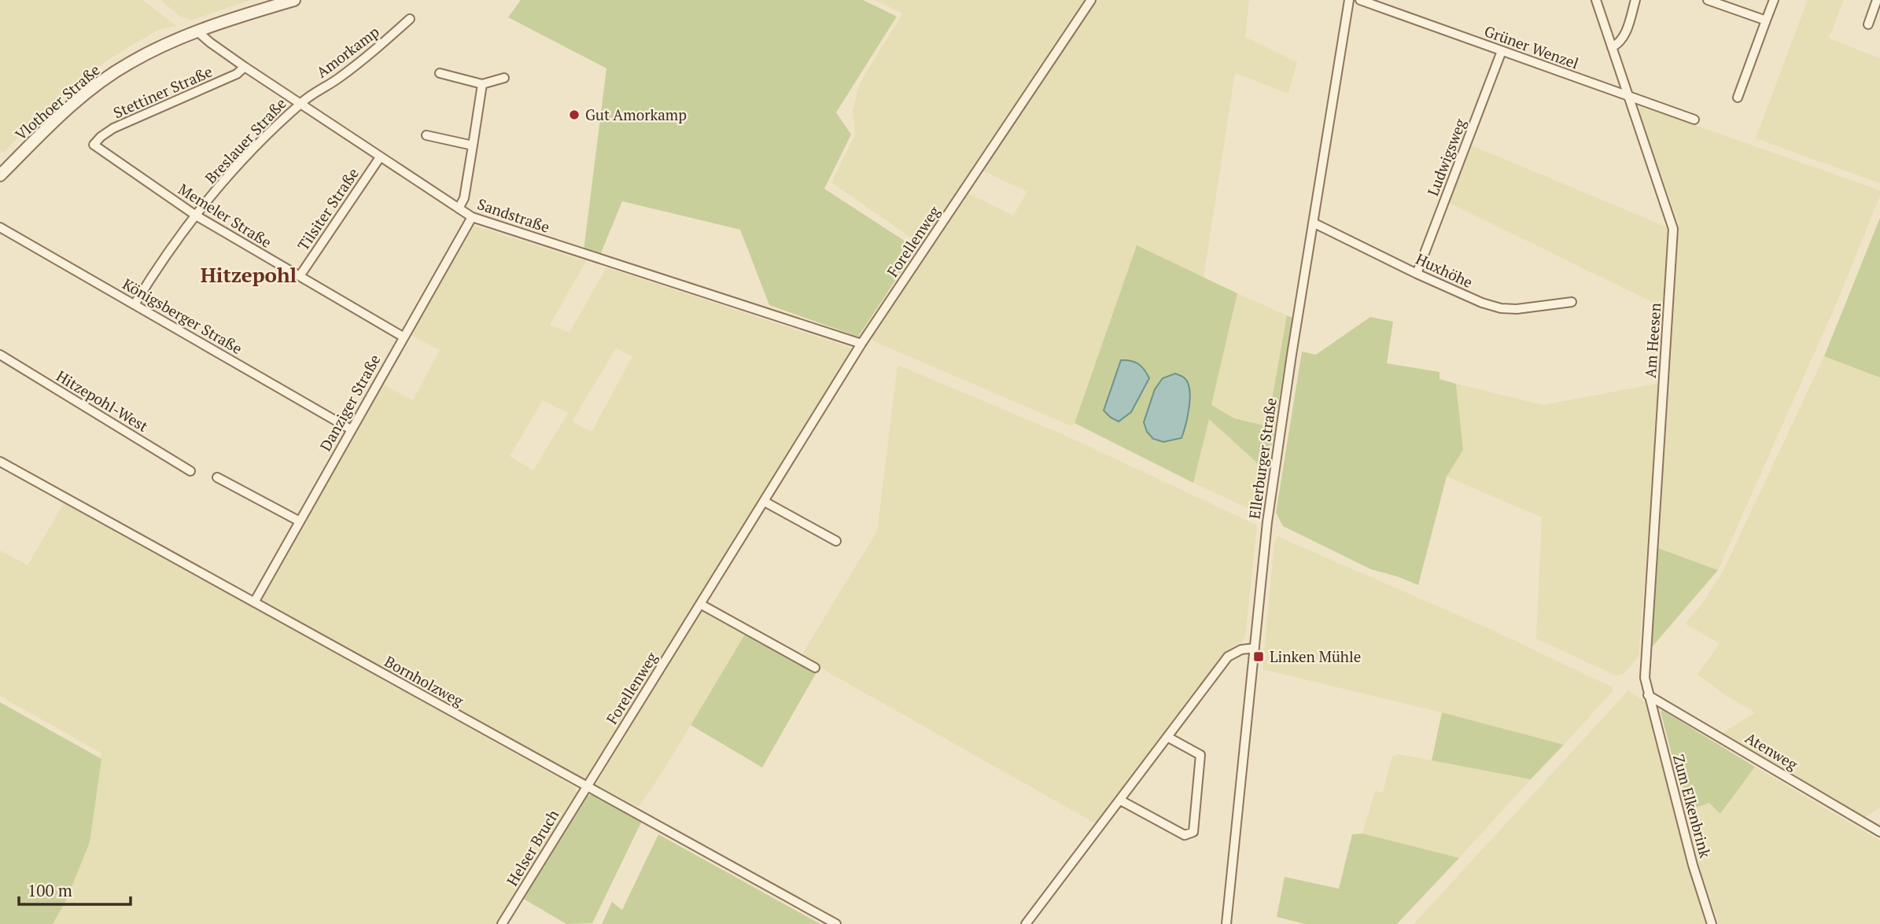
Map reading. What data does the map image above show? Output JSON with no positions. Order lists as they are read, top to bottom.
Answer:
{
  "streets": {
    "street": [
      "Grüner Wenzel",
      "Amorkamp",
      "Stettiner Straße",
      "Vlothoer Straße",
      "Breslauer Straße",
      "Ludwigsweg",
      "Tilsiter Straße",
      "Memeler Straße",
      "Sandstraße",
      "Forellenweg",
      "Huxhöhe",
      "Königsberger Straße",
      "Am Heesen",
      "Hitzepohl-West",
      "Danziger Straße",
      "Ellerburger Straße",
      "Bornholzweg",
      "Atenweg",
      "Zum Elkenbrink",
      "Helser Bruch"
    ]
  },
  "crossings": [
    ["Grüner Wenzel", "Ludwigsweg"],
    ["Grüner Wenzel", "Am Heesen"],
    ["Amorkamp", "Breslauer Straße"],
    ["Amorkamp", "Sandstraße"],
    ["Stettiner Straße", "Memeler Straße"],
    ["Stettiner Straße", "Sandstraße"],
    ["Vlothoer Straße", "Sandstraße"],
    ["Breslauer Straße", "Memeler Straße"],
    ["Breslauer Straße", "Sandstraße"],
    ["Breslauer Straße", "Königsberger Straße"],
    ["Ludwigsweg", "Huxhöhe"],
    ["Tilsiter Straße", "Memeler Straße"],
    ["Tilsiter Straße", "Sandstraße"],
    ["Memeler Straße", "Danziger Straße"],
    ["Sandstraße", "Forellenweg"],
    ["Sandstraße", "Danziger Straße"],
    ["Forellenweg", "Bornholzweg"],
    ["Forellenweg", "Helser Bruch"],
    ["Huxhöhe", "Ellerburger Straße"],
    ["Königsberger Straße", "Danziger Straße"],
    ["Am Heesen", "Atenweg"],
    ["Am Heesen", "Zum Elkenbrink"],
    ["Danziger Straße", "Bornholzweg"],
    ["Bornholzweg", "Helser Bruch"],
    ["Atenweg", "Zum Elkenbrink"]
  ],
  "districts": ["Hitzepohl"],
  "places": {
    "other": ["Gut Amorkamp"],
    "transit": ["Linken Mühle"]
  },
  "scale_bar": "100 m"
}
